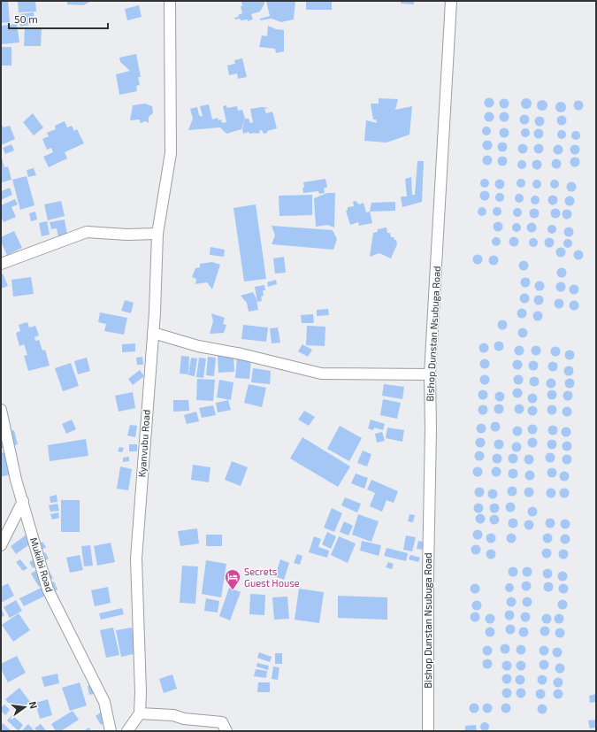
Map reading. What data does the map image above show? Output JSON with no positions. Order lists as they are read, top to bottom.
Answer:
{
  "streets": {
    "street": ["Bishop Dunstan Nsubuga Road", "Kyanvubu Road", "Mukiibi Road"]
  },
  "places": {
    "hotel": ["Secrets Guest House"]
  },
  "scale_bar": "50 m",
  "north": "right"
}
